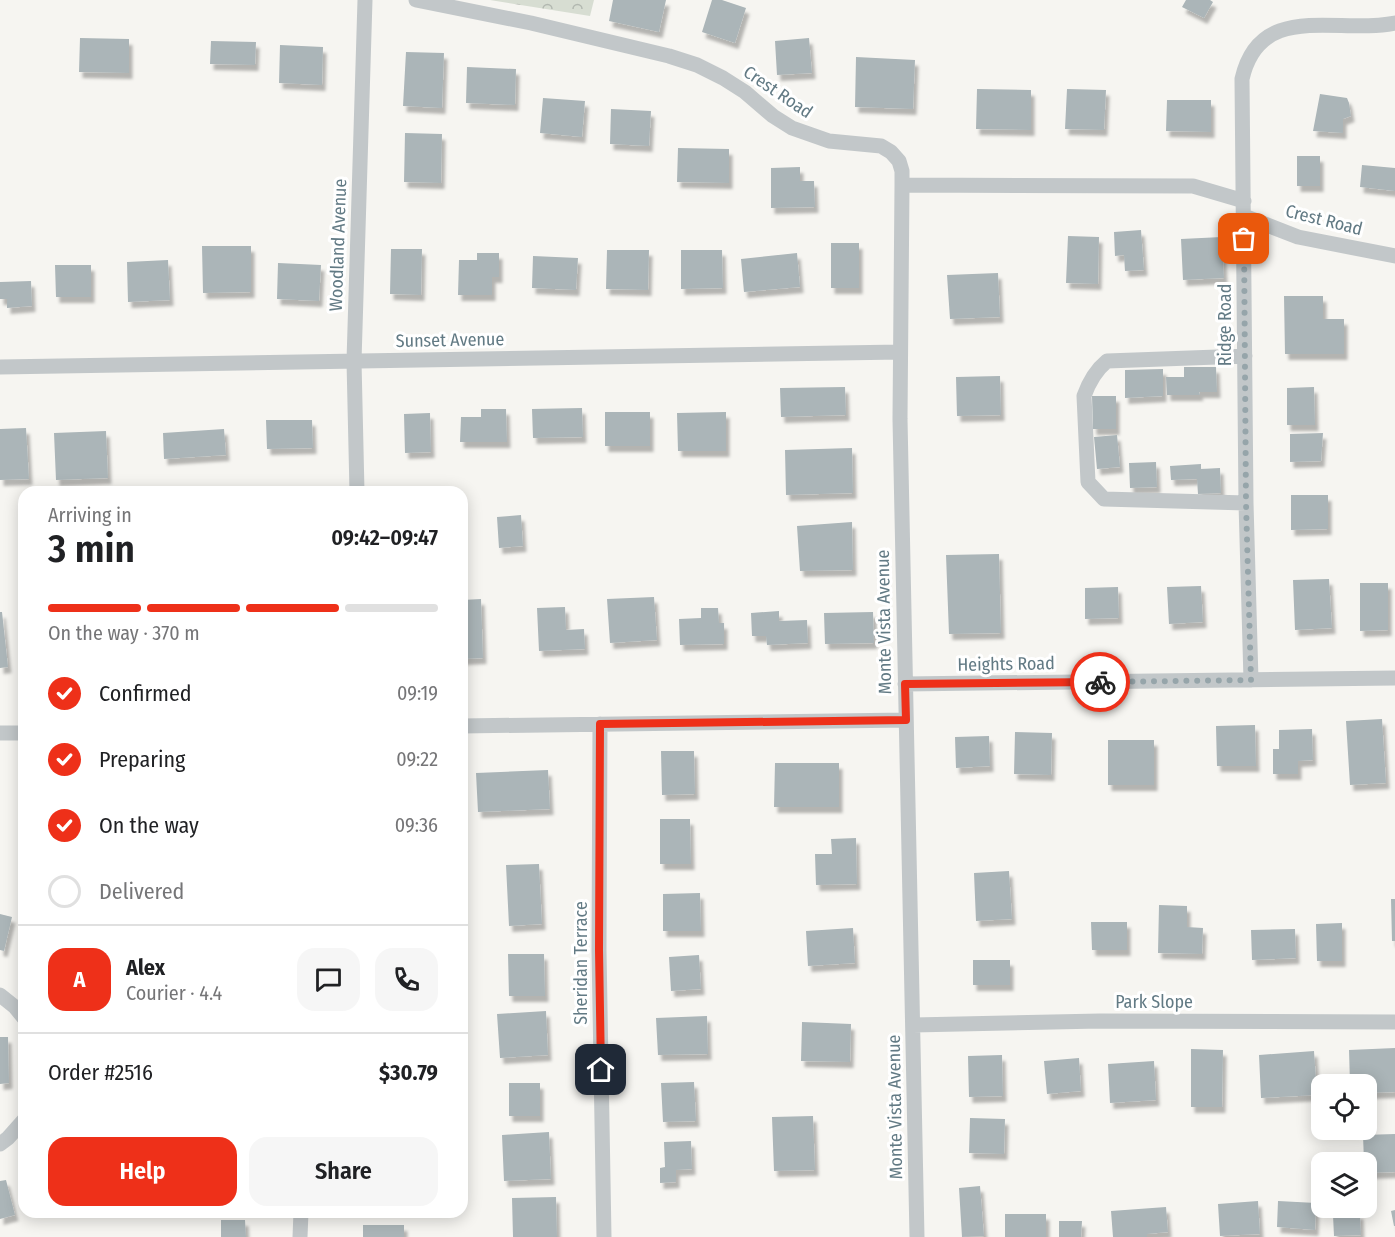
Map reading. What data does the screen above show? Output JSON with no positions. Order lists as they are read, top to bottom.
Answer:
{
  "streets": {
    "street": [
      "Crest Road",
      "Woodland Avenue",
      "Ridge Road",
      "Sunset Avenue",
      "Monte Vista Avenue",
      "Heights Road",
      "Sheridan Terrace",
      "Park Slope"
    ]
  },
  "crossings": [
    ["Crest Road", "Ridge Road"],
    ["Crest Road", "Monte Vista Avenue"],
    ["Woodland Avenue", "Sunset Avenue"],
    ["Ridge Road", "Heights Road"],
    ["Sunset Avenue", "Monte Vista Avenue"],
    ["Monte Vista Avenue", "Heights Road"],
    ["Monte Vista Avenue", "Park Slope"]
  ],
  "page": {
    "heading": ["3 min", "Arriving in", "09:42–09:47"],
    "panel": [
      "Alex",
      "Courier · 4.4",
      "Order #2516",
      "$30.79"
    ],
    "bar": "On the way · 370 m",
    "list": [
      ["Confirmed", "09:19"],
      ["Preparing", "09:22"],
      ["On the way", "09:36"],
      "Delivered"
    ],
    "round": "A",
    "buttons": ["Help", "Share"]
  }
}
